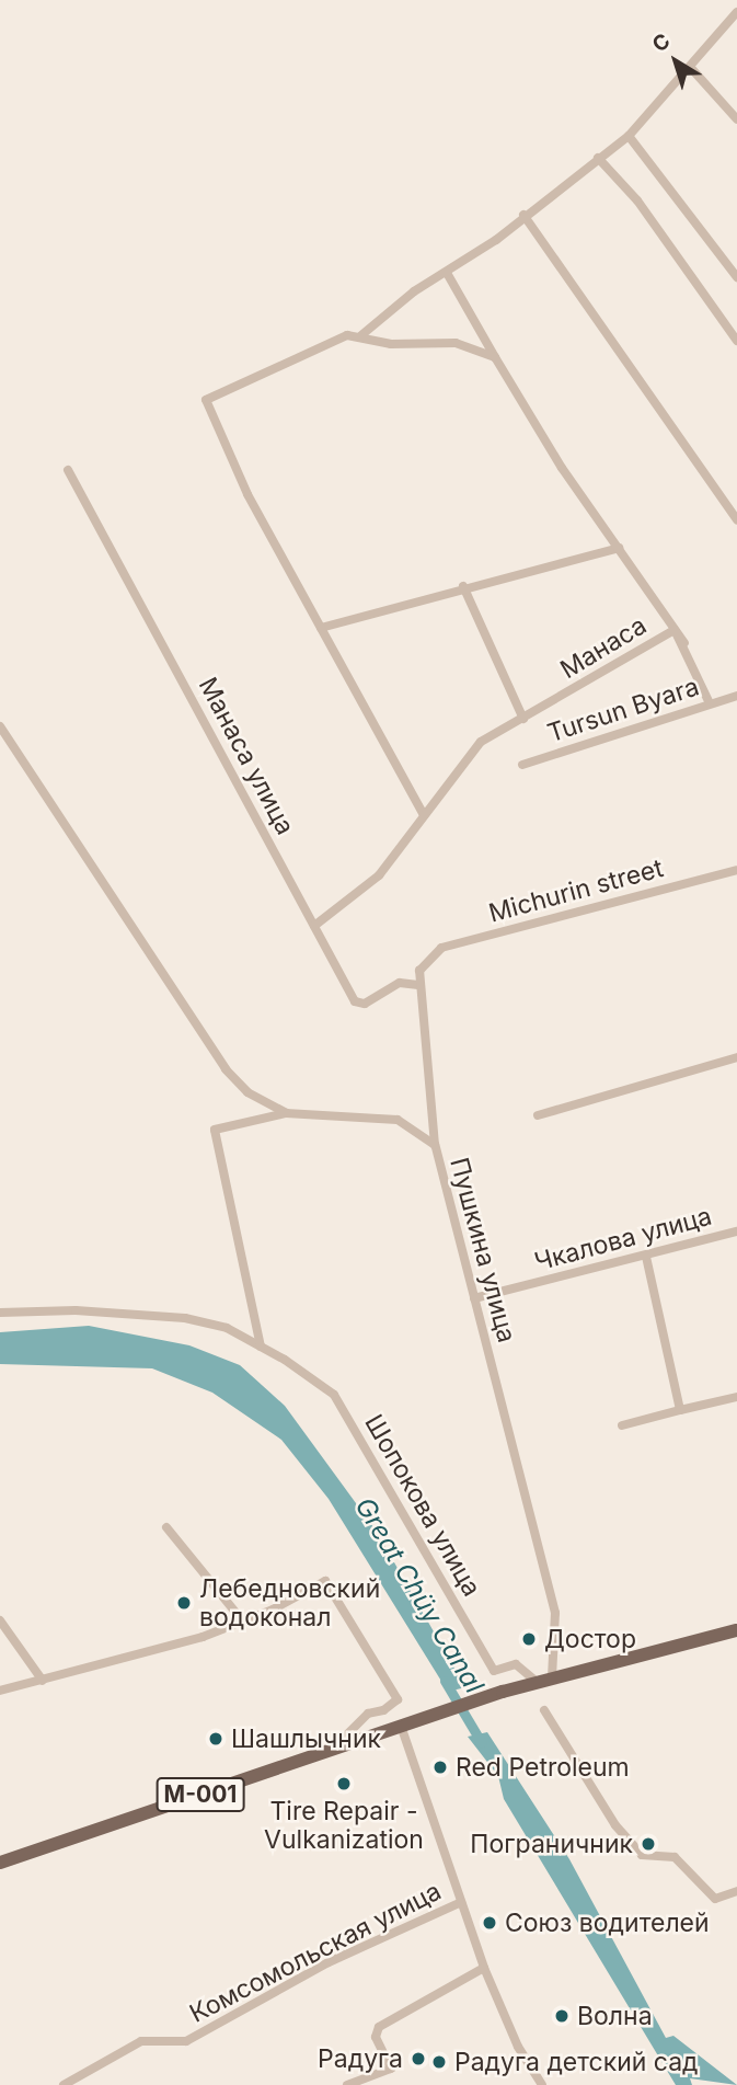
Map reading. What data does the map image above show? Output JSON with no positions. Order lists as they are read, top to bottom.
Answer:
{
  "streets": {
    "main road": ["М-001"],
    "street": [
      "Манаса",
      "Tursun Byara",
      "Манаса улица",
      "Michurin street",
      "Чкалова улица",
      "Пушкина улица",
      "Шопокова улица",
      "Комсомольская улица"
    ]
  },
  "crossings": [
    ["Манаса", "Tursun Byara"],
    ["Манаса", "Манаса улица"],
    ["Манаса улица", "Michurin street"],
    ["Чкалова улица", "Пушкина улица"],
    ["Пушкина улица", "М-001"],
    ["Шопокова улица", "М-001"]
  ],
  "water": ["Great Chüy Canal"],
  "places": [
    "Лебедновский водоконал",
    "Достор",
    "Шашлычник",
    "Red Petroleum",
    "Tire Repair - Vulkanization",
    "Пограничник",
    "Союз водителей",
    "Волна",
    "Радуга",
    "Радуга детский сад"
  ],
  "north": "top left"
}
